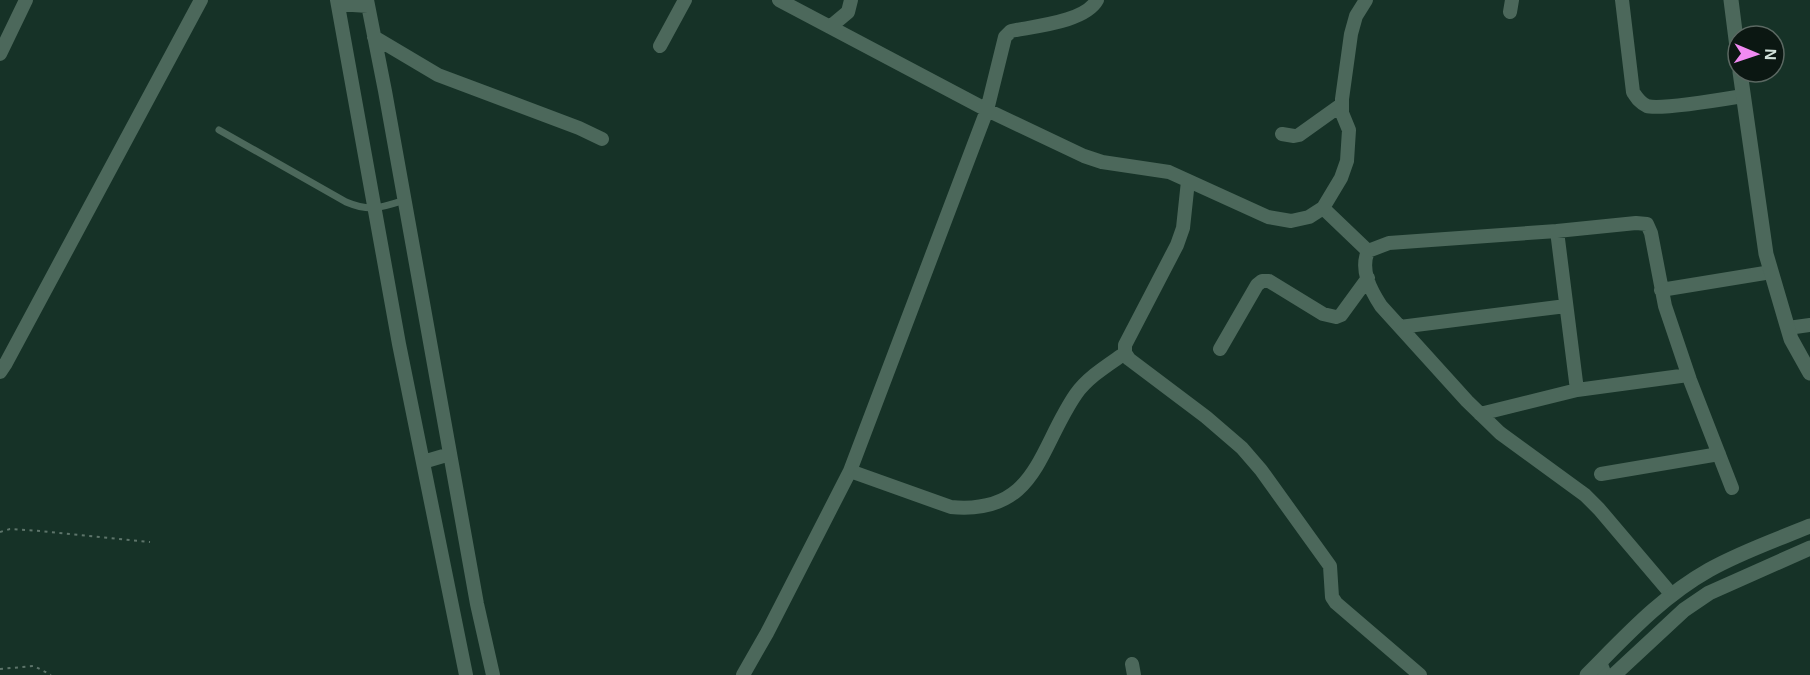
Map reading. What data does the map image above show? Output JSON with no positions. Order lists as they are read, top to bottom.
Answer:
{
  "north": "right"
}
